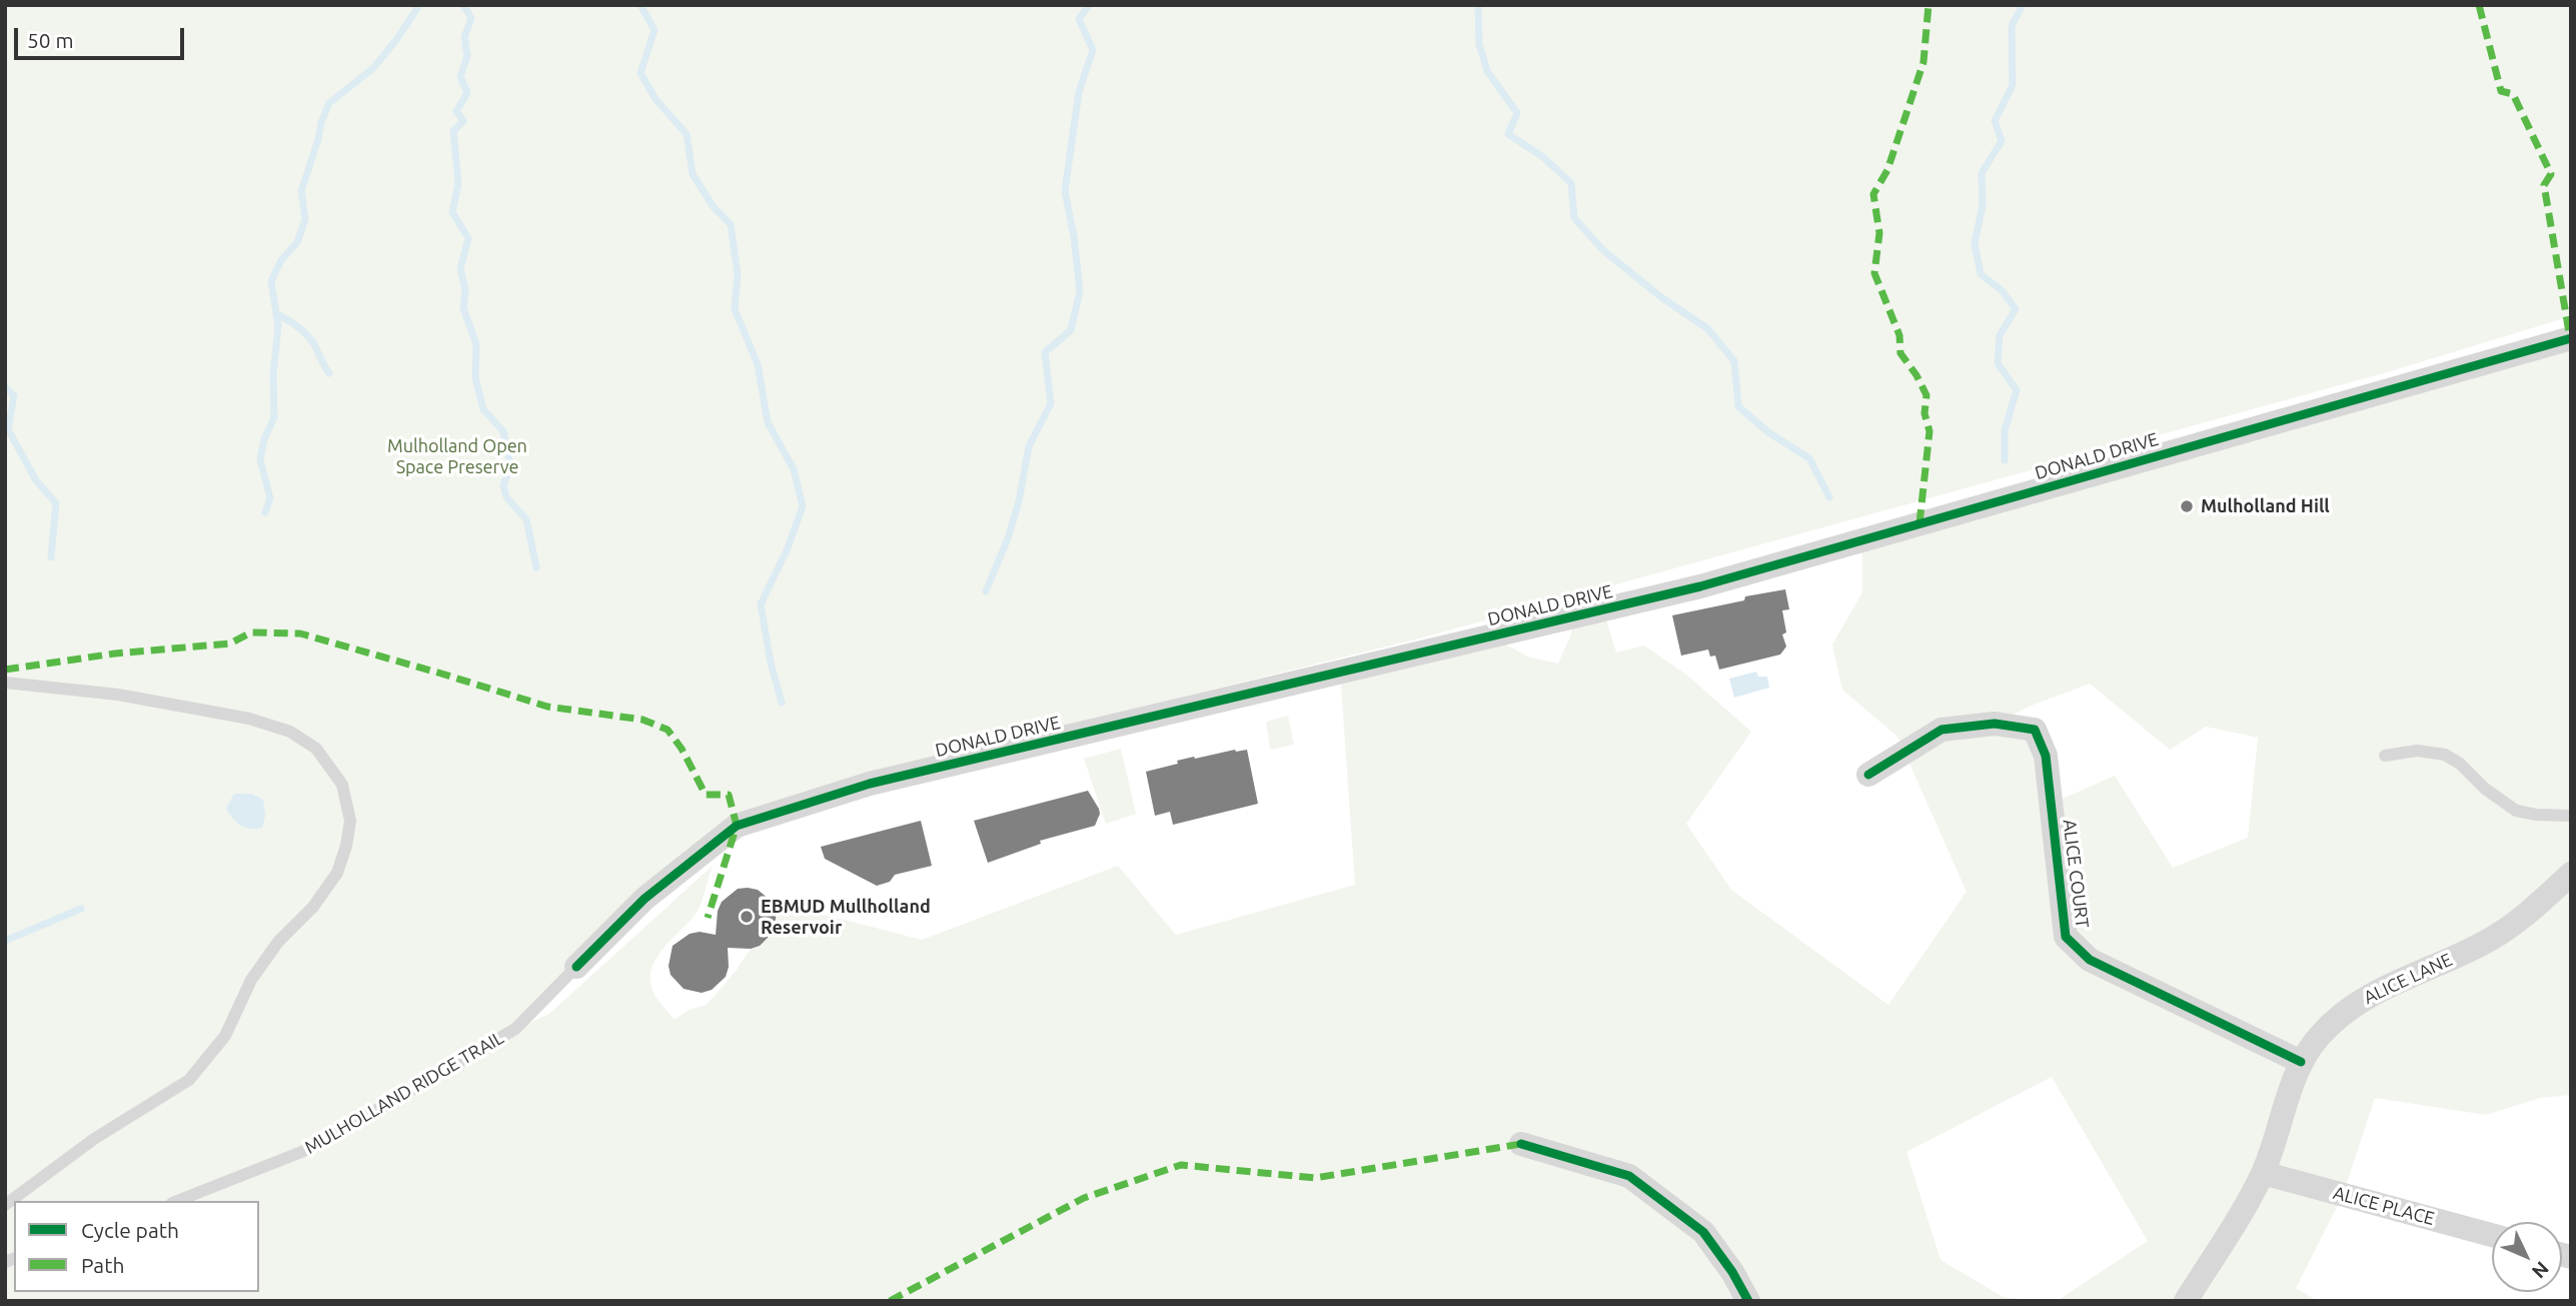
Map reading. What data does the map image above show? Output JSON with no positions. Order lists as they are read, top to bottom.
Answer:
{
  "streets": {
    "street": [
      "DONALD DRIVE",
      "ALICE COURT",
      "ALICE LANE",
      "ALICE PLACE"
    ],
    "lane": ["MULHOLLAND RIDGE TRAIL"]
  },
  "crossings": [
    ["DONALD DRIVE", "MULHOLLAND RIDGE TRAIL"],
    ["ALICE COURT", "ALICE LANE"],
    ["ALICE LANE", "ALICE PLACE"]
  ],
  "parks": ["Mulholland Open Space Preserve"],
  "places": ["Mulholland Hill", "EBMUD Mullholland Reservoir"],
  "legend": ["Cycle path", "Path"],
  "scale_bar": "50 m",
  "north": "bottom right"
}
